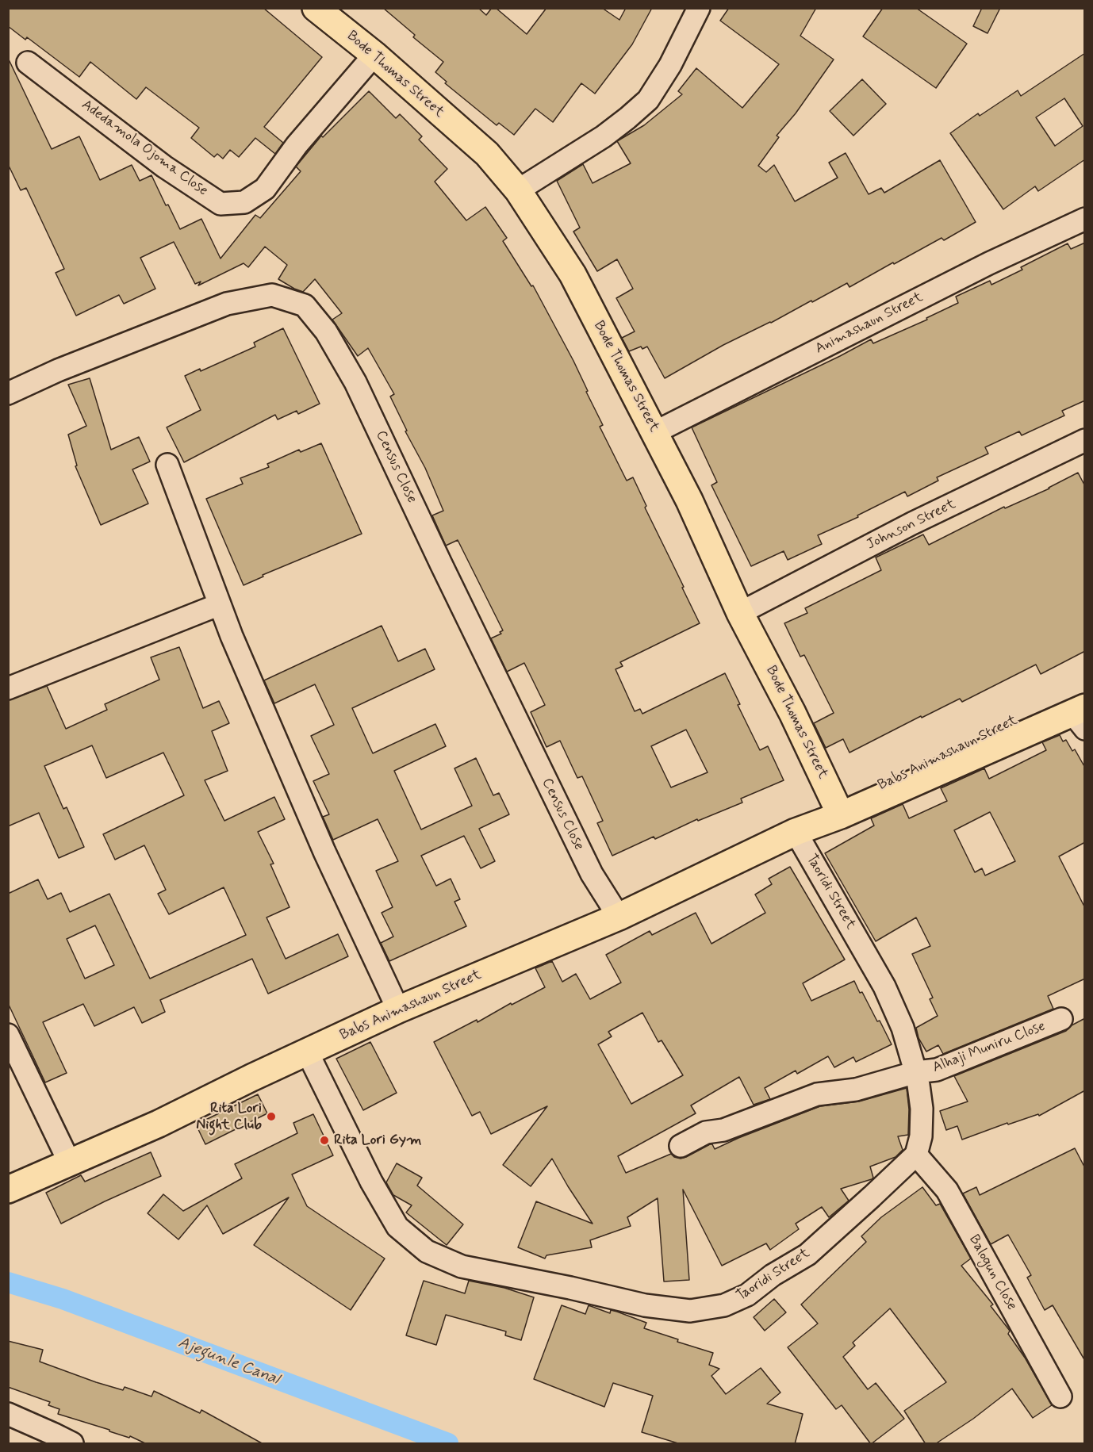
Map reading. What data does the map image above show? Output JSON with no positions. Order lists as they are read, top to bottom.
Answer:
{
  "streets": {
    "main road": ["Bode Thomas Street", "Babs Animashaun Street"],
    "street": [
      "Adedamola Ojoma Close",
      "Animashaun Street",
      "Census Close",
      "Johnson Street",
      "Taoridi Street",
      "Alhaji Muniru Close",
      "Balogun Close"
    ]
  },
  "crossings": [
    ["Bode Thomas Street", "Adedamola Ojoma Close"],
    ["Bode Thomas Street", "Animashaun Street"],
    ["Bode Thomas Street", "Johnson Street"],
    ["Bode Thomas Street", "Babs Animashaun Street"],
    ["Census Close", "Babs Animashaun Street"],
    ["Babs Animashaun Street", "Taoridi Street"],
    ["Taoridi Street", "Alhaji Muniru Close"],
    ["Taoridi Street", "Balogun Close"]
  ],
  "water": ["Ajegunle Canal"],
  "places": ["Rita Lori Night Club", "Rita Lori Gym"]
}
